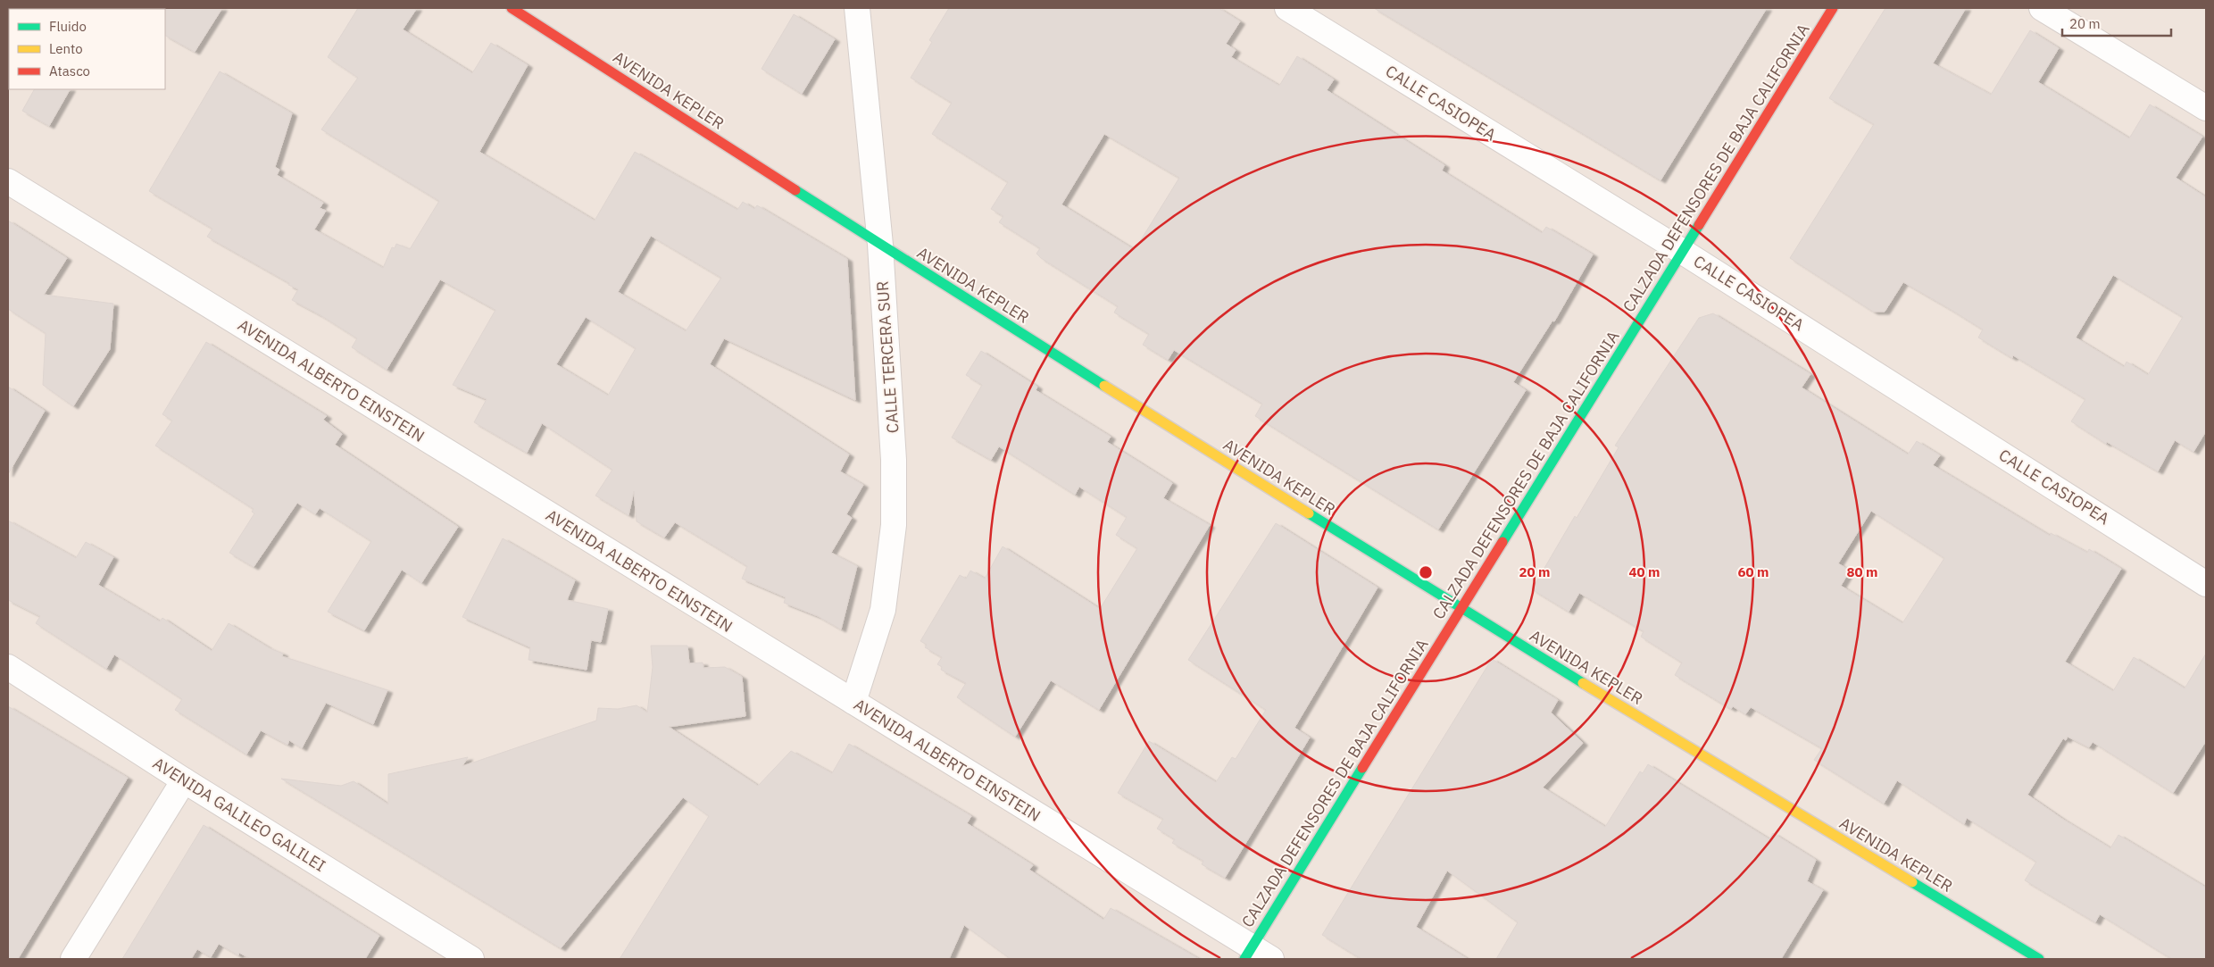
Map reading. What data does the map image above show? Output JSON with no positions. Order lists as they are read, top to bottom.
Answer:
{
  "streets": {
    "street": [
      "AVENIDA KEPLER",
      "CALLE CASIOPEA",
      "CALZADA DEFENSORES DE BAJA CALIFORNIA",
      "CALLE TERCERA SUR",
      "AVENIDA ALBERTO EINSTEIN",
      "AVENIDA GALILEO GALILEI"
    ]
  },
  "crossings": [
    ["AVENIDA KEPLER", "CALZADA DEFENSORES DE BAJA CALIFORNIA"],
    ["AVENIDA KEPLER", "CALLE TERCERA SUR"],
    ["CALLE CASIOPEA", "CALZADA DEFENSORES DE BAJA CALIFORNIA"],
    ["CALZADA DEFENSORES DE BAJA CALIFORNIA", "AVENIDA ALBERTO EINSTEIN"],
    ["CALLE TERCERA SUR", "AVENIDA ALBERTO EINSTEIN"]
  ],
  "legend": ["Fluido", "Lento", "Atasco"],
  "scale_bar": "20 m",
  "rings": [
    "20 m",
    "40 m",
    "60 m",
    "80 m"
  ]
}
